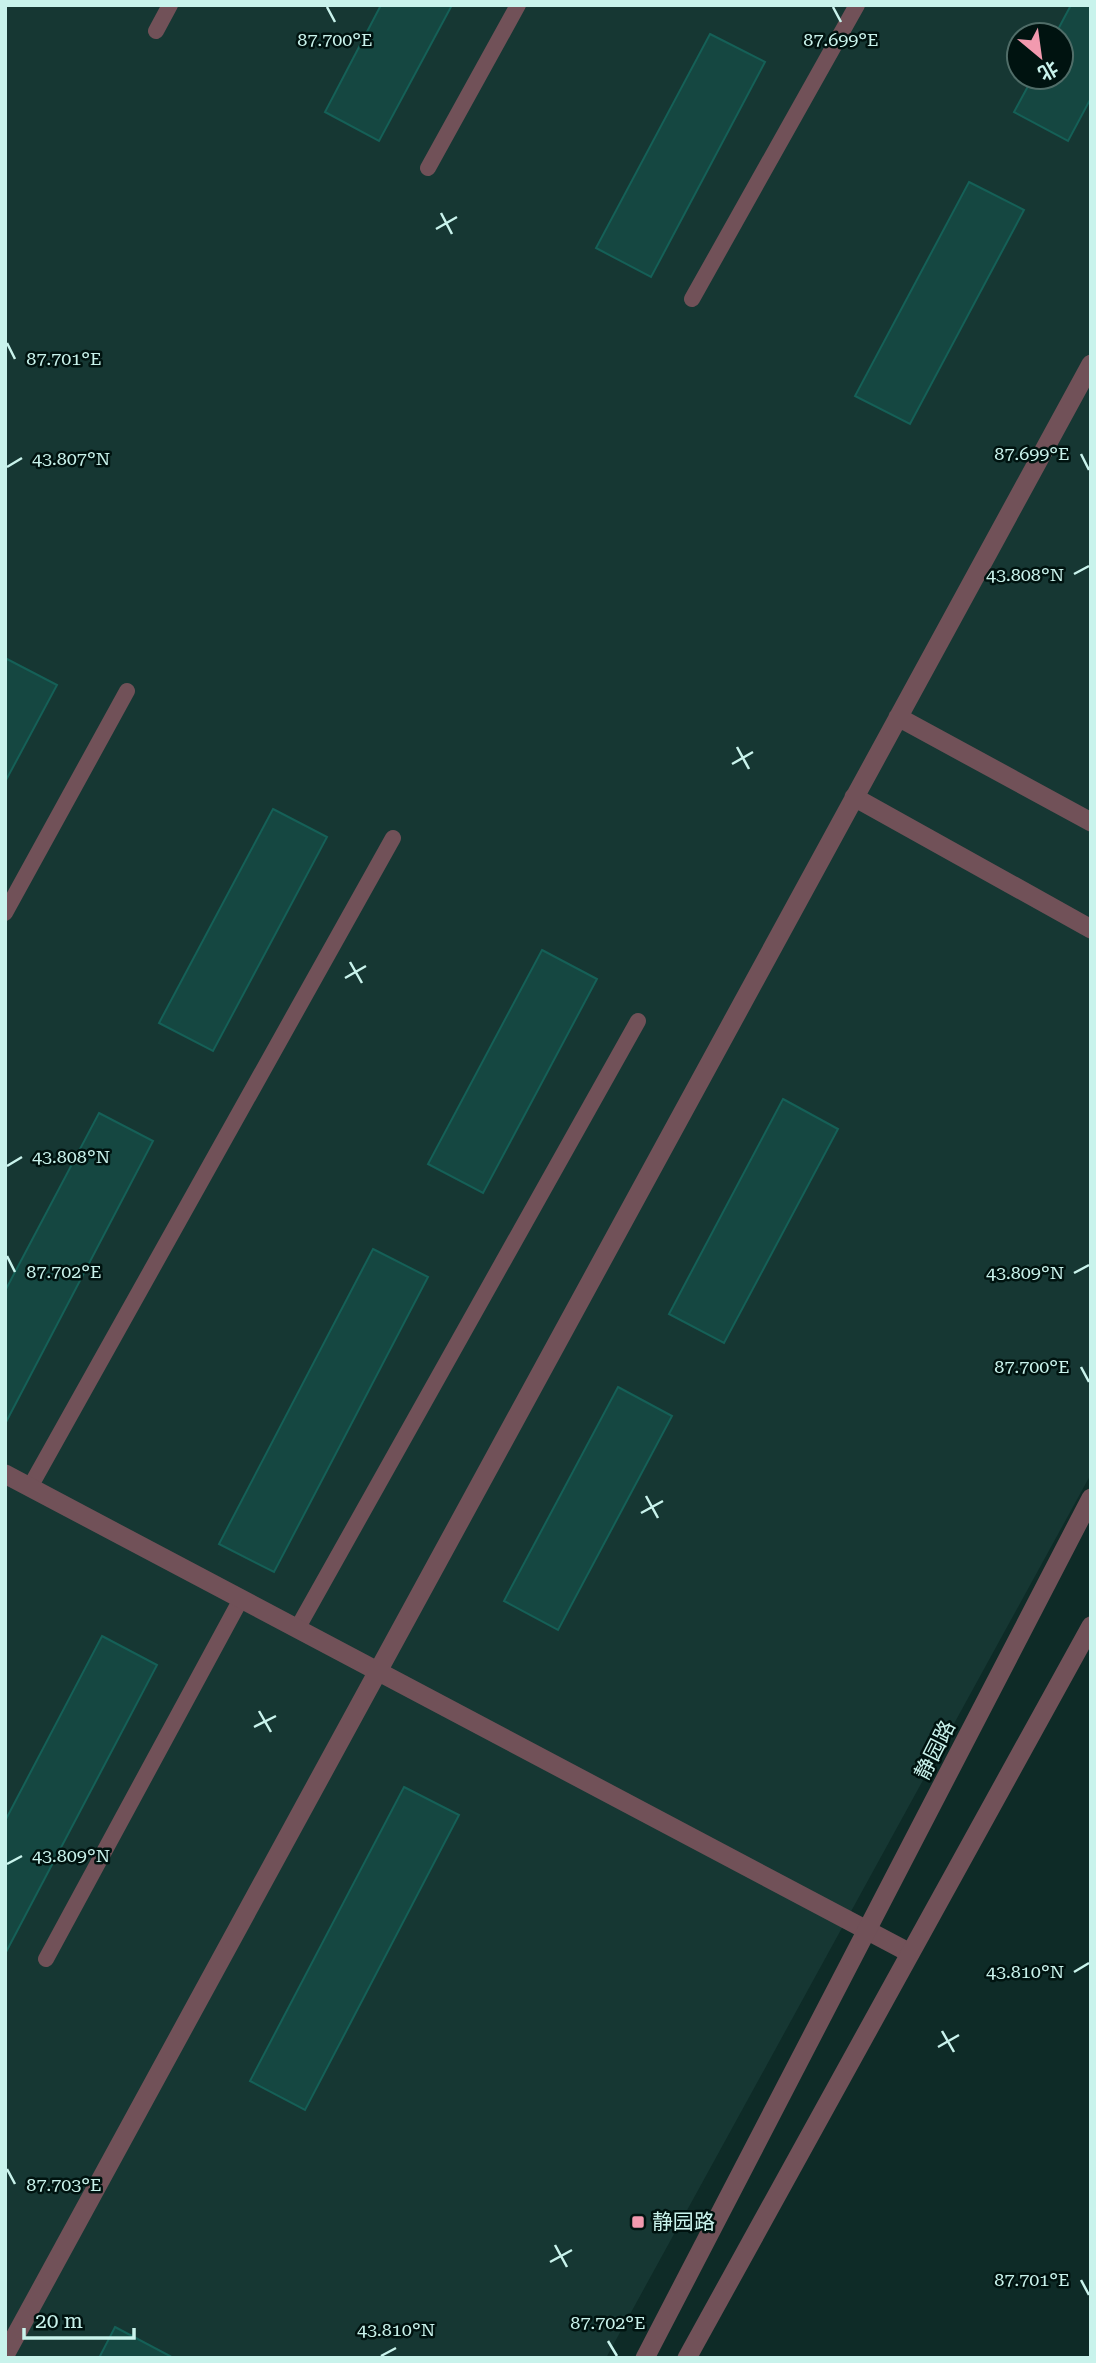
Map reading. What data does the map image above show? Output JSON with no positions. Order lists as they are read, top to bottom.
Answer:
{
  "streets": {
    "street": ["静园路"]
  },
  "places": {
    "transit": ["静园路"]
  },
  "scale_bar": "20 m",
  "north": "bottom right",
  "coordinates": [
    "87.700°E",
    "87.699°E",
    "87.701°E",
    "43.807°N",
    "43.808°N",
    "87.702°E",
    "43.809°N",
    "43.810°N",
    "87.703°E"
  ]
}
